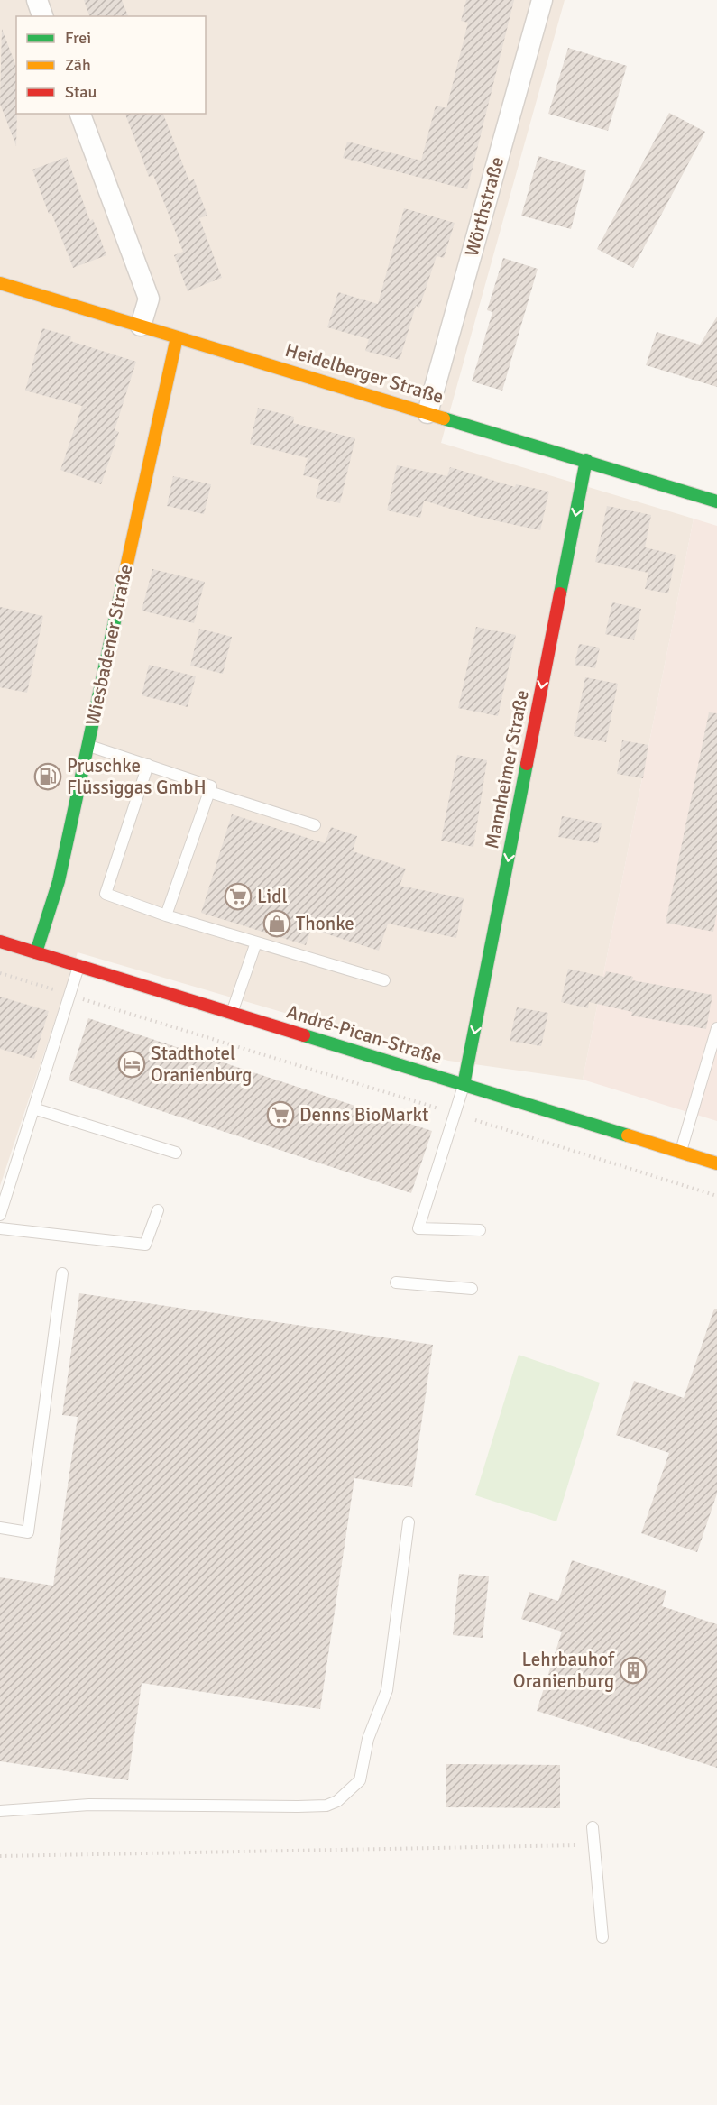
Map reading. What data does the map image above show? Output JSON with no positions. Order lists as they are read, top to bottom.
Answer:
{
  "streets": {
    "street": [
      "Wörthstraße",
      "Heidelberger Straße",
      "Wiesbadener Straße",
      "Mannheimer Straße",
      "André-Pican-Straße"
    ]
  },
  "crossings": [
    ["Wörthstraße", "Heidelberger Straße"],
    ["Heidelberger Straße", "Wiesbadener Straße"],
    ["Heidelberger Straße", "Mannheimer Straße"],
    ["Wiesbadener Straße", "André-Pican-Straße"],
    ["Mannheimer Straße", "André-Pican-Straße"]
  ],
  "one_way": ["Mannheimer Straße"],
  "places": {
    "fuel station": ["Pruschke Flüssiggas GmbH"],
    "supermarket": ["Lidl", "Denns BioMarkt"],
    "shop": ["Thonke"],
    "hotel": ["Stadthotel Oranienburg"],
    "building": ["Lehrbauhof Oranienburg"]
  },
  "legend": ["Frei", "Zäh", "Stau"]
}
